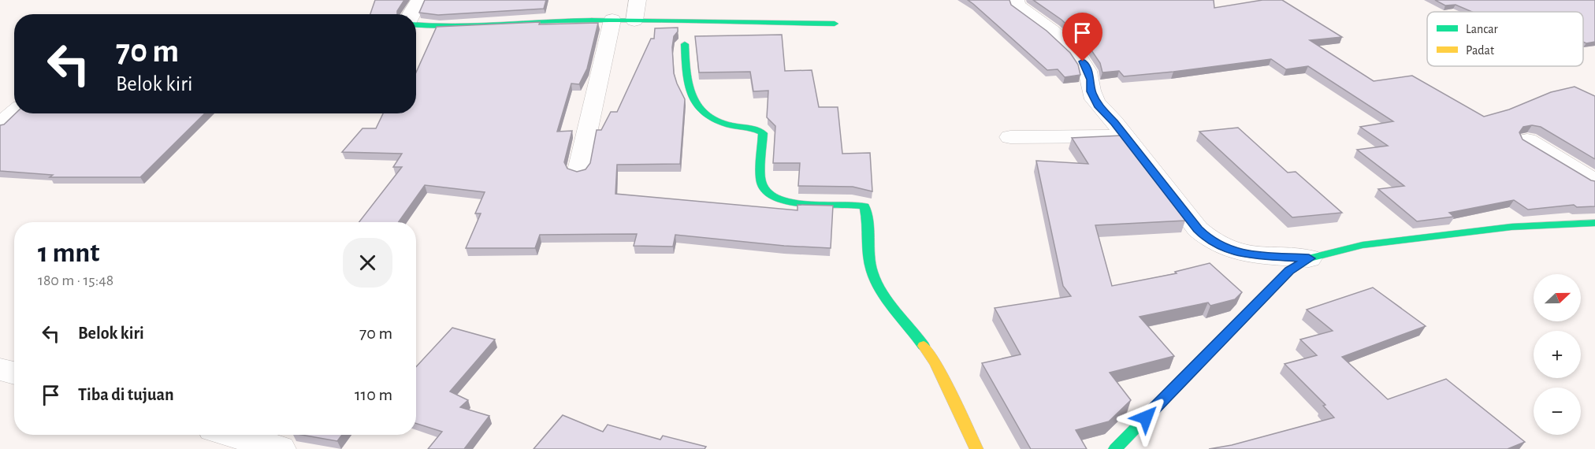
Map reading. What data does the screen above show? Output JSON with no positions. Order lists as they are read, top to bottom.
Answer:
{
  "legend": ["Lancar", "Padat"],
  "north": "right",
  "page": {
    "turn": ["70 m", "Belok kiri"],
    "heading": ["1 mnt", "180 m · 15:48"],
    "map_buttons": ["+", "−"],
    "list": [
      {
        "name": "Belok kiri",
        "value": "70 m"
      },
      {
        "name": "Tiba di tujuan",
        "value": "110 m"
      }
    ]
  }
}
